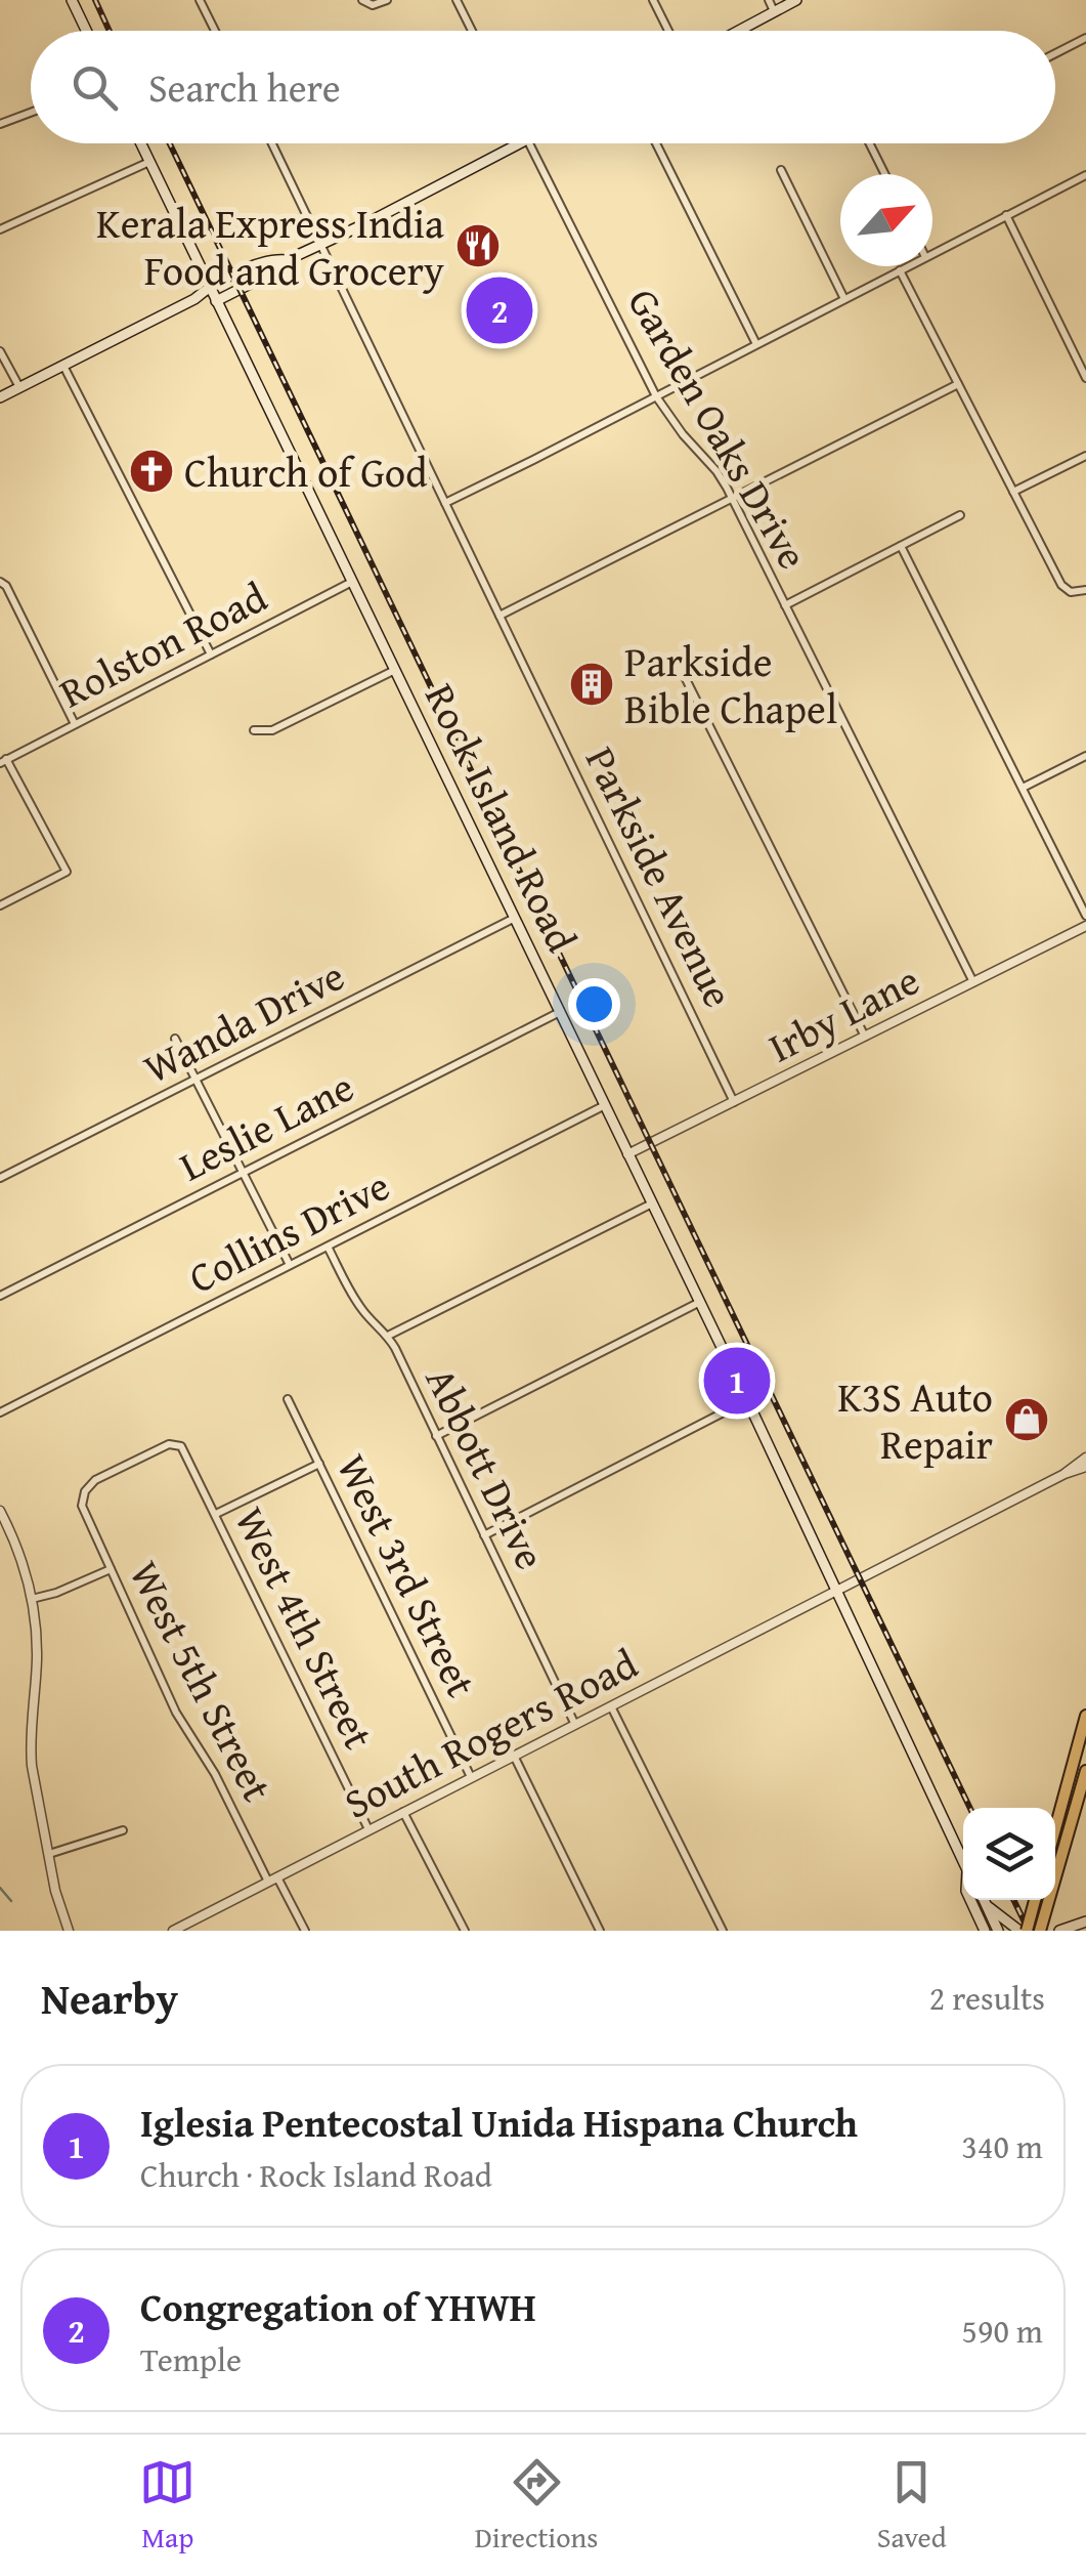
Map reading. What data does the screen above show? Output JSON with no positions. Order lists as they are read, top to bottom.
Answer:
{
  "streets": {
    "main road": ["Rock Island Road"],
    "street": [
      "Garden Oaks Drive",
      "Rolston Road",
      "Parkside Avenue",
      "Irby Lane",
      "Wanda Drive",
      "Leslie Lane",
      "Collins Drive",
      "Abbott Drive",
      "West 3rd Street",
      "West 4th Street",
      "West 5th Street",
      "South Rogers Road"
    ]
  },
  "crossings": [
    ["Garden Oaks Drive", "Irby Lane"],
    ["Rolston Road", "Rock Island Road"],
    ["Rock Island Road", "Irby Lane"],
    ["Rock Island Road", "Wanda Drive"],
    ["Rock Island Road", "Leslie Lane"],
    ["Rock Island Road", "Collins Drive"],
    ["Rock Island Road", "South Rogers Road"],
    ["Parkside Avenue", "Irby Lane"],
    ["Collins Drive", "Abbott Drive"],
    ["Abbott Drive", "South Rogers Road"],
    ["West 3rd Street", "South Rogers Road"],
    ["West 4th Street", "West 5th Street"],
    ["West 4th Street", "South Rogers Road"],
    ["West 5th Street", "South Rogers Road"]
  ],
  "places": {
    "restaurant": ["Kerala Express India Food and Grocery"],
    "church": ["Church of God"],
    "building": ["Parkside Bible Chapel"],
    "shop": ["K3S Auto Repair"]
  },
  "north": "top right",
  "page": {
    "search": "Search here",
    "pins": ["2", "1"],
    "heading": ["Nearby", "2 results"],
    "list": [
      {
        "mark": "1",
        "name": "Iglesia Pentecostal Unida Hispana Church",
        "note": "Church · Rock Island Road",
        "value": "340 m"
      },
      {
        "mark": "2",
        "name": "Congregation of YHWH",
        "note": "Temple",
        "value": "590 m"
      }
    ],
    "nav": ["Map", "Directions", "Saved"]
  }
}
